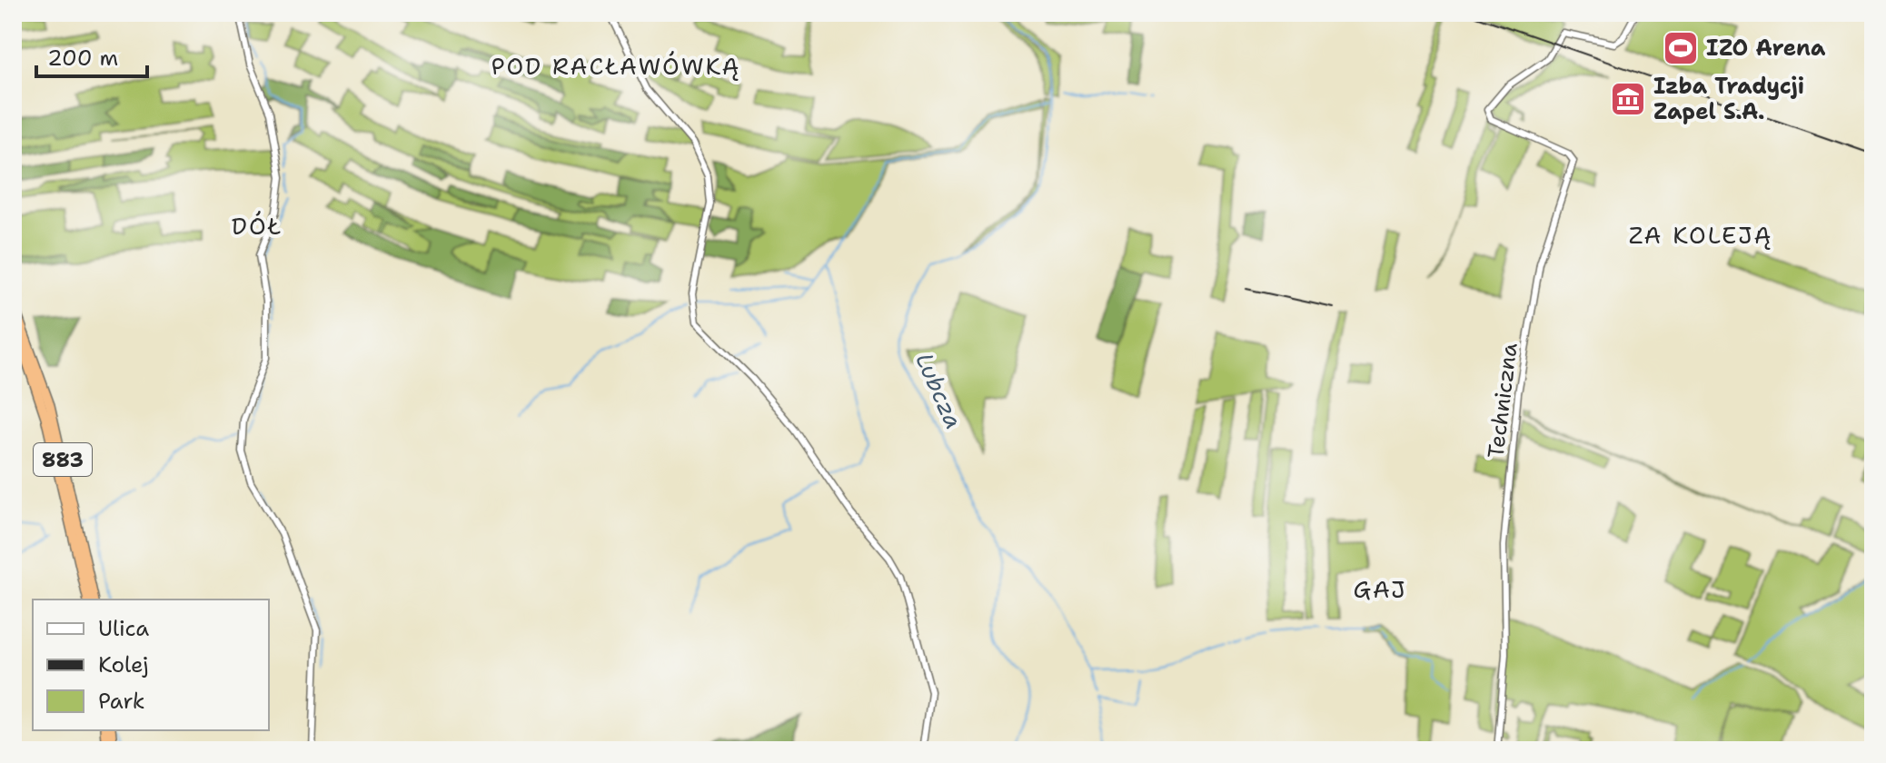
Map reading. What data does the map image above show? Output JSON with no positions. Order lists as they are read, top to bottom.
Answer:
{
  "streets": {
    "highway": ["883"],
    "street": ["Techniczna"]
  },
  "districts": [
    "POD RACŁAWÓWKĄ",
    "DÓŁ",
    "ZA KOLEJĄ",
    "GAJ"
  ],
  "water": ["Lubcza"],
  "places": {
    "sports": ["IZO Arena"],
    "museum": ["Izba Tradycji Zapel S.A."]
  },
  "legend": ["Ulica", "Kolej", "Park"],
  "scale_bar": "200 m"
}
